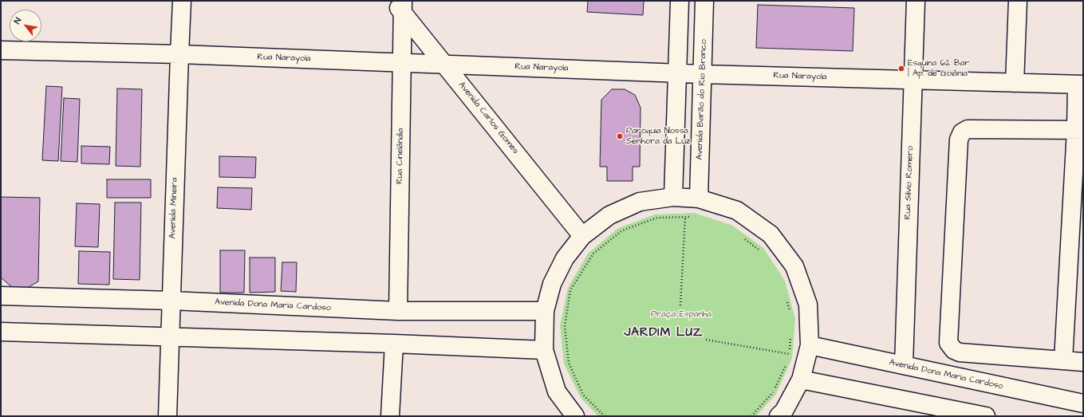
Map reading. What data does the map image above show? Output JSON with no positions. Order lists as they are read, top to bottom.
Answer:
{
  "streets": {
    "street": [
      "Rua Narayola",
      "Avenida Barão do Rio Branco",
      "Avenida Carlos Gomes",
      "Rua Cinelândia",
      "Rua Silvio Romero",
      "Avenida Mineira",
      "Avenida Dona Maria Cardoso"
    ]
  },
  "crossings": [
    ["Rua Narayola", "Avenida Barão do Rio Branco"],
    ["Rua Narayola", "Avenida Carlos Gomes"],
    ["Rua Narayola", "Rua Cinelândia"],
    ["Rua Narayola", "Rua Silvio Romero"],
    ["Rua Narayola", "Avenida Mineira"],
    ["Avenida Carlos Gomes", "Rua Cinelândia"],
    ["Rua Cinelândia", "Avenida Dona Maria Cardoso"],
    ["Rua Silvio Romero", "Avenida Dona Maria Cardoso"],
    ["Avenida Mineira", "Avenida Dona Maria Cardoso"]
  ],
  "districts": ["JARDIM LUZ"],
  "parks": ["Praça Espanha"],
  "places": ["Esquina 62 Bar | Ap. de Goiânia", "Paróquia Nossa Senhora da Luz"],
  "north": "top left"
}
